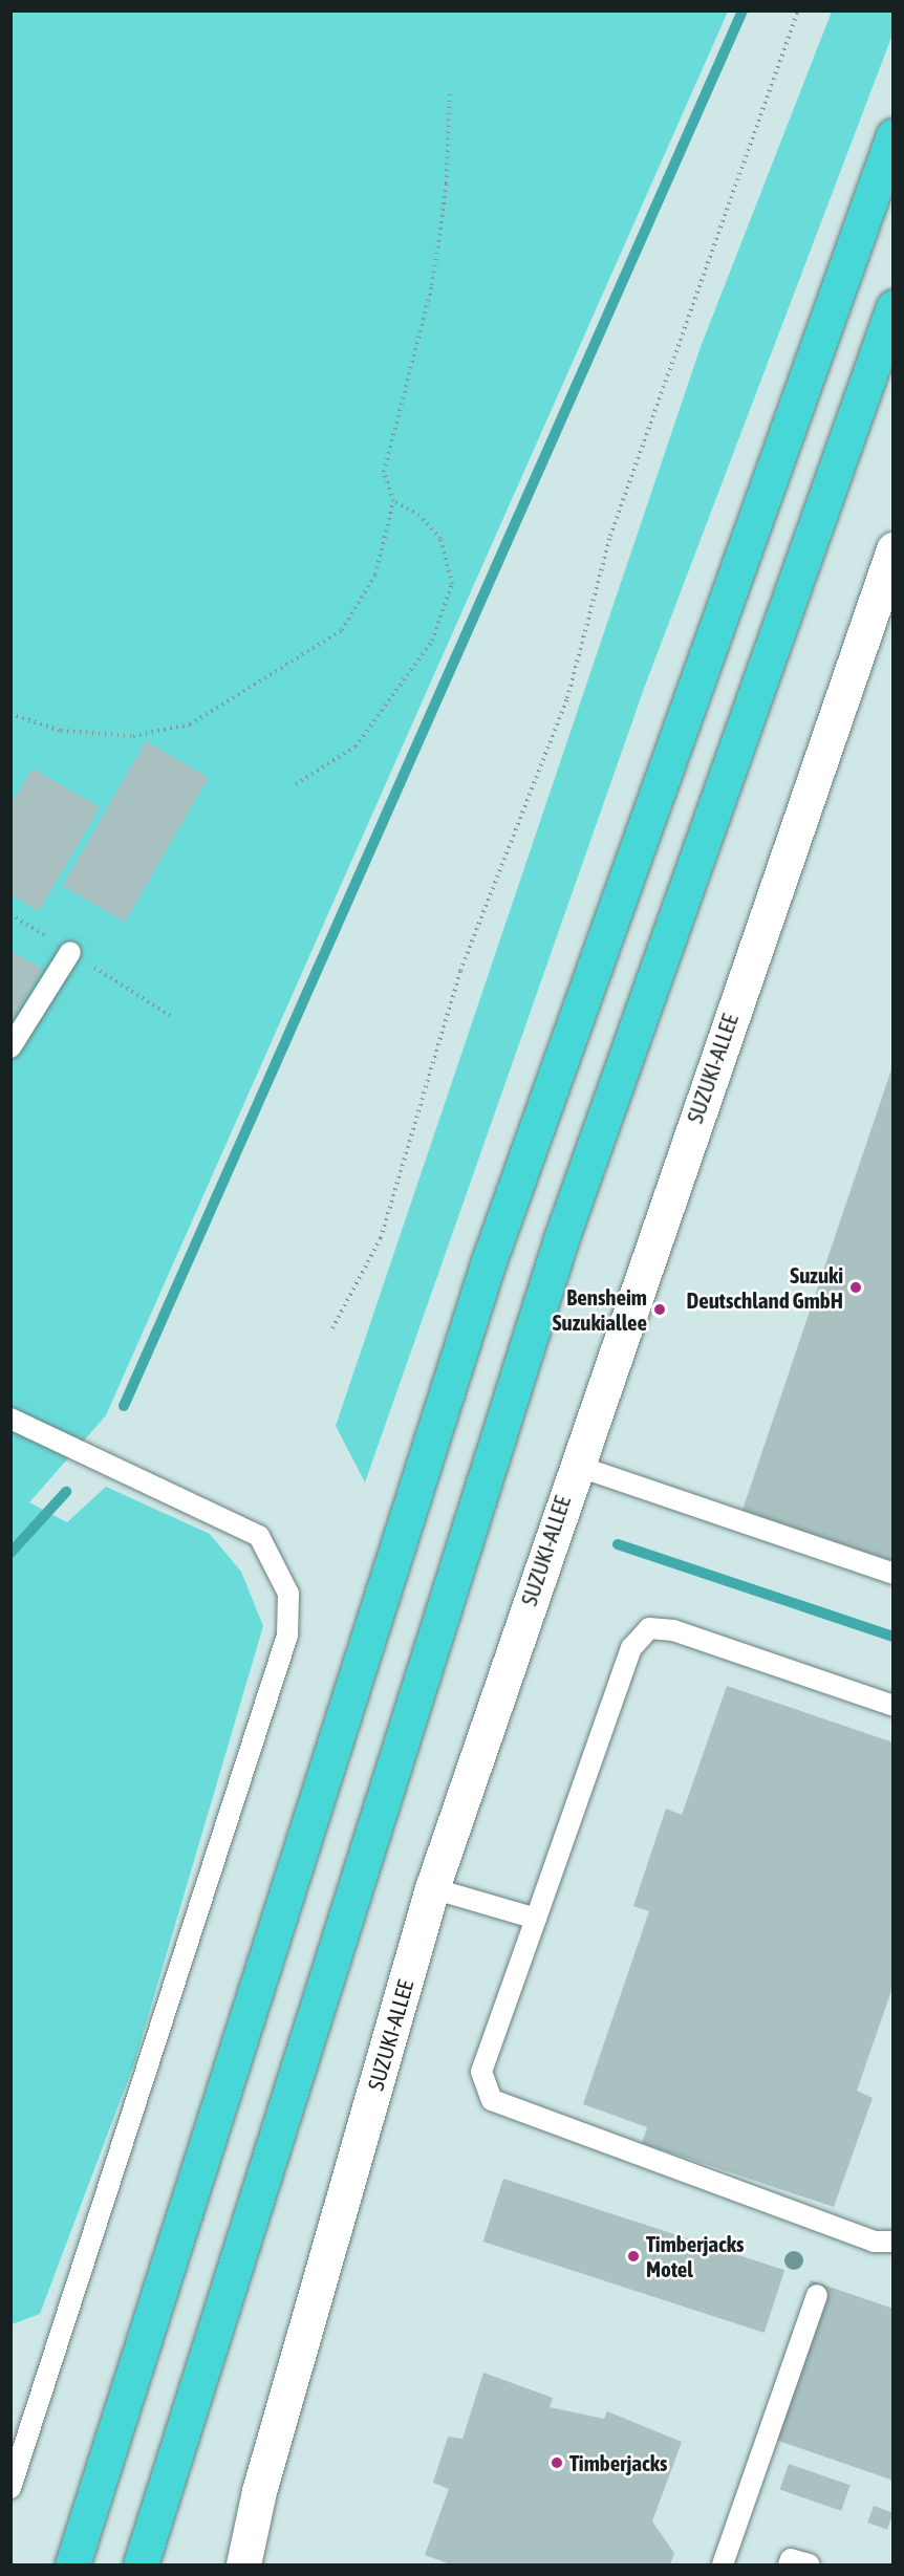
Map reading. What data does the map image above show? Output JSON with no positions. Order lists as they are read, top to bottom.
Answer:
{
  "streets": {
    "street": ["SUZUKI-ALLEE"]
  },
  "places": [
    "Suzuki Deutschland GmbH",
    "Bensheim Suzukiallee",
    "Timberjacks Motel",
    "Timberjacks"
  ]
}
